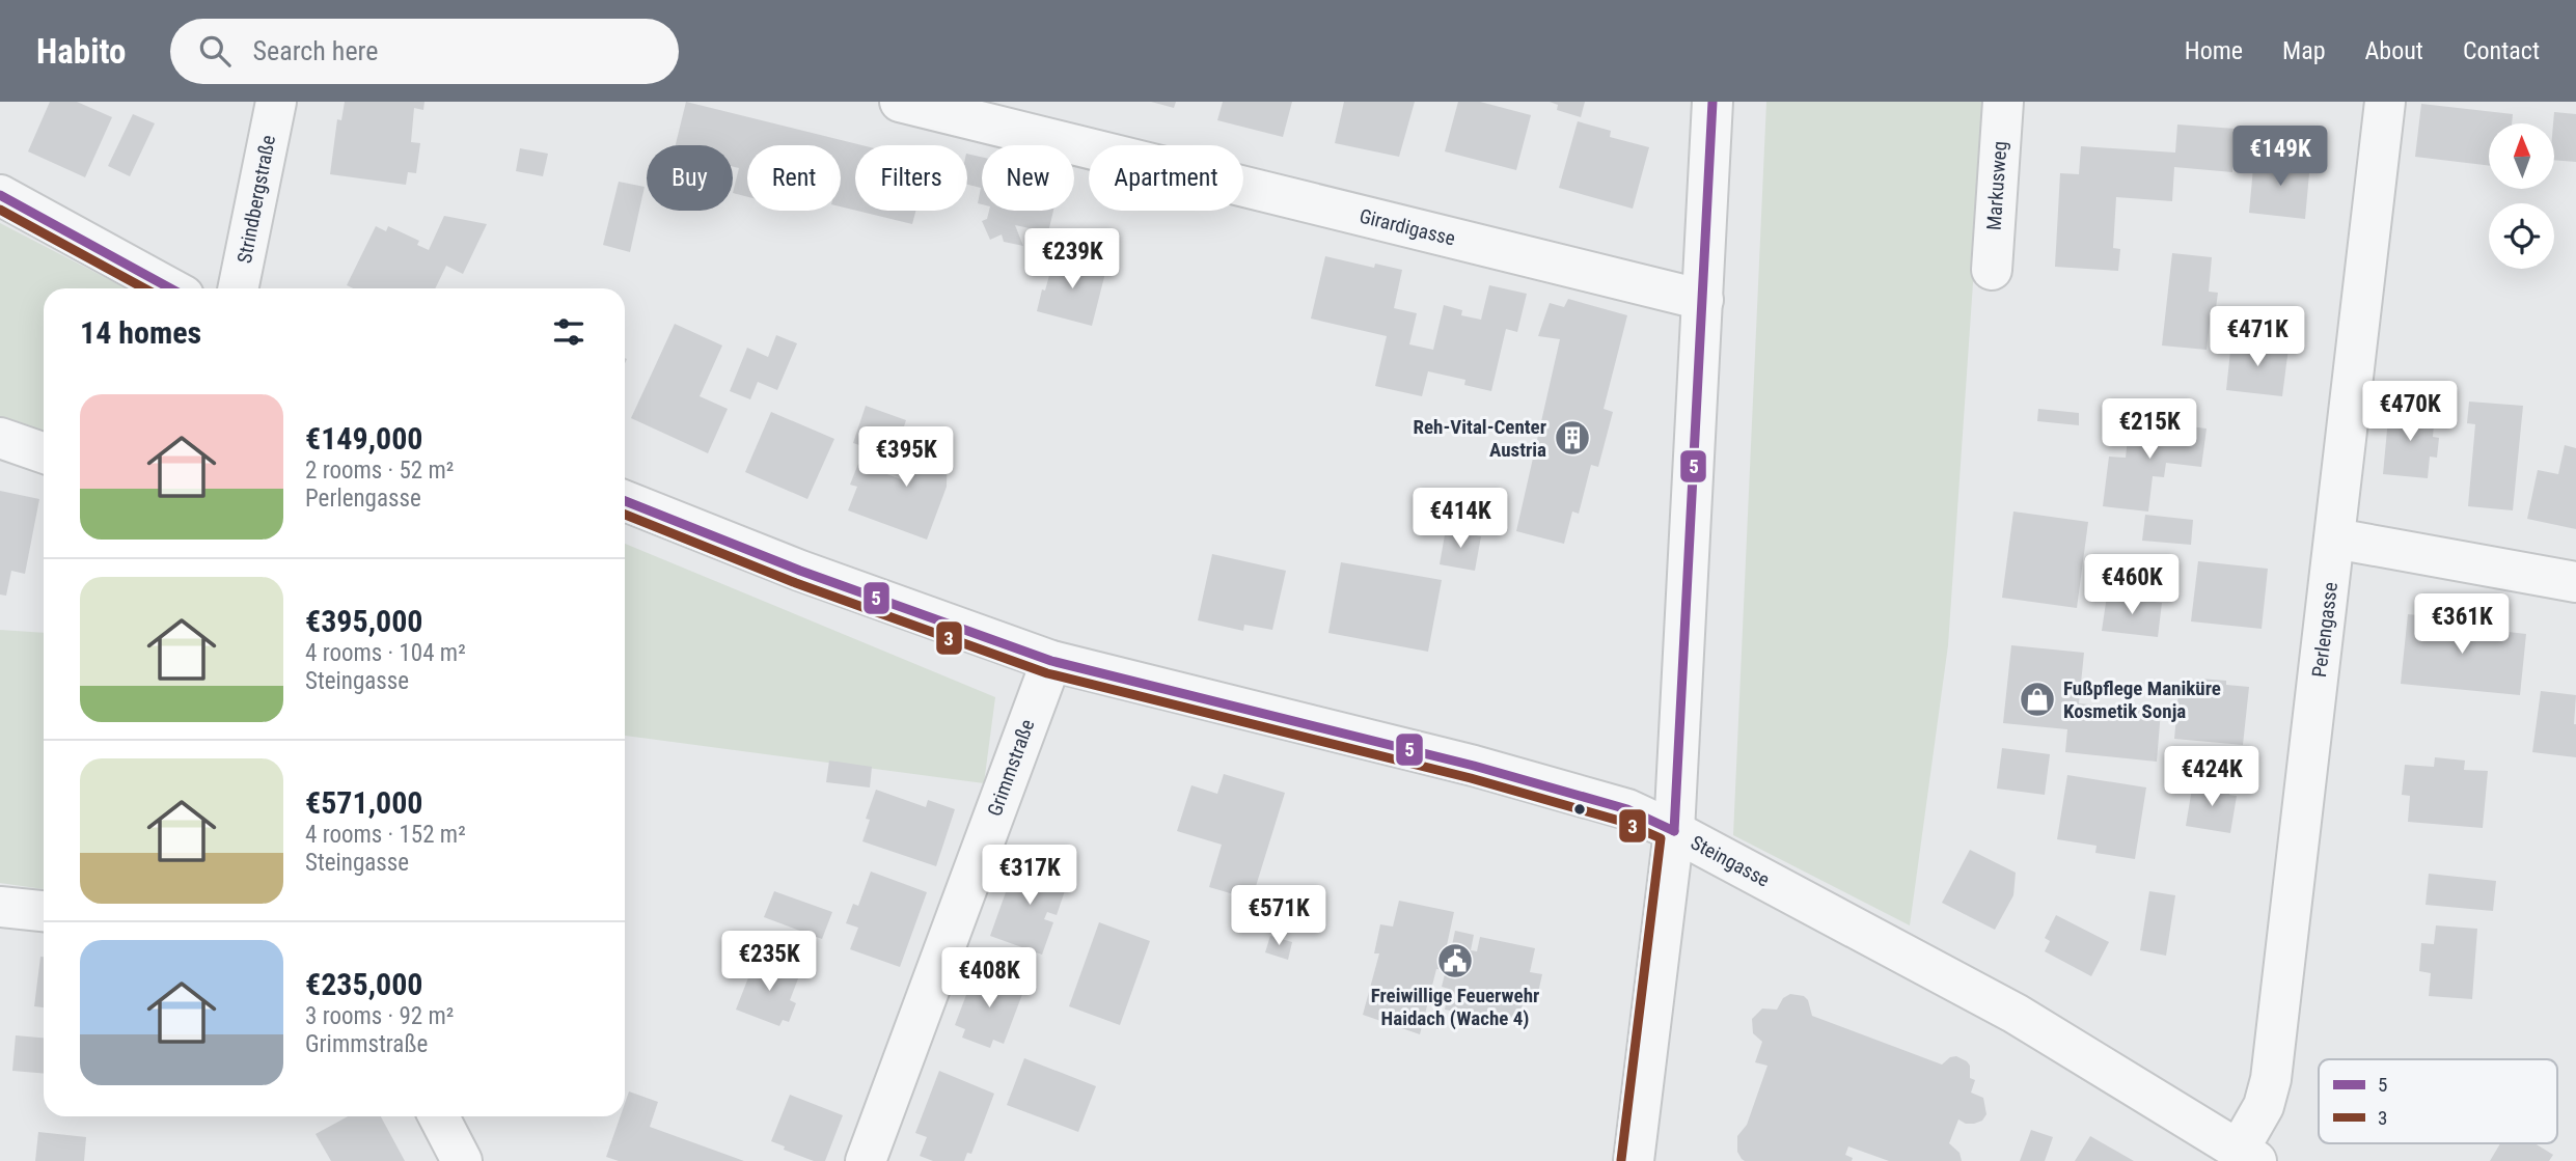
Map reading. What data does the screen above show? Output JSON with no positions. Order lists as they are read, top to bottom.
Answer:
{
  "streets": {
    "street": [
      "Markusweg",
      "Strindbergstraße",
      "Girardigasse",
      "Perlengasse",
      "Grimmstraße",
      "Steingasse"
    ]
  },
  "crossings": [
    ["Perlengasse", "Steingasse"],
    ["Grimmstraße", "Steingasse"]
  ],
  "places": {
    "building": ["Reh-Vital-Center Austria"],
    "shop": ["Fußpflege Maniküre Kosmetik Sonja"],
    "public building": ["Freiwillige Feuerwehr Haidach (Wache 4)"]
  },
  "lines": ["transit line 5", "transit line 3"],
  "legend": ["5", "3"],
  "north": "top",
  "page": {
    "header": "Habito",
    "search": "Search here",
    "nav": [
      "Home",
      "Map",
      "About",
      "Contact"
    ],
    "price": [
      "€149K",
      "€239K",
      "€471K",
      "€470K",
      "€215K",
      "€395K",
      "€414K",
      "€460K",
      "€361K",
      "€424K",
      "€317K",
      "€571K",
      "€235K",
      "€408K"
    ],
    "chip": [
      "Buy",
      "Rent",
      "Filters",
      "New",
      "Apartment"
    ],
    "heading": "14 homes",
    "list": [
      {
        "name": "€149,000",
        "note": "2 rooms · 52 m² · Perlengasse"
      },
      {
        "name": "€395,000",
        "note": "4 rooms · 104 m² · Steingasse"
      },
      {
        "name": "€571,000",
        "note": "4 rooms · 152 m² · Steingasse"
      },
      {
        "name": "€235,000",
        "note": "3 rooms · 92 m² · Grimmstraße"
      }
    ]
  }
}
